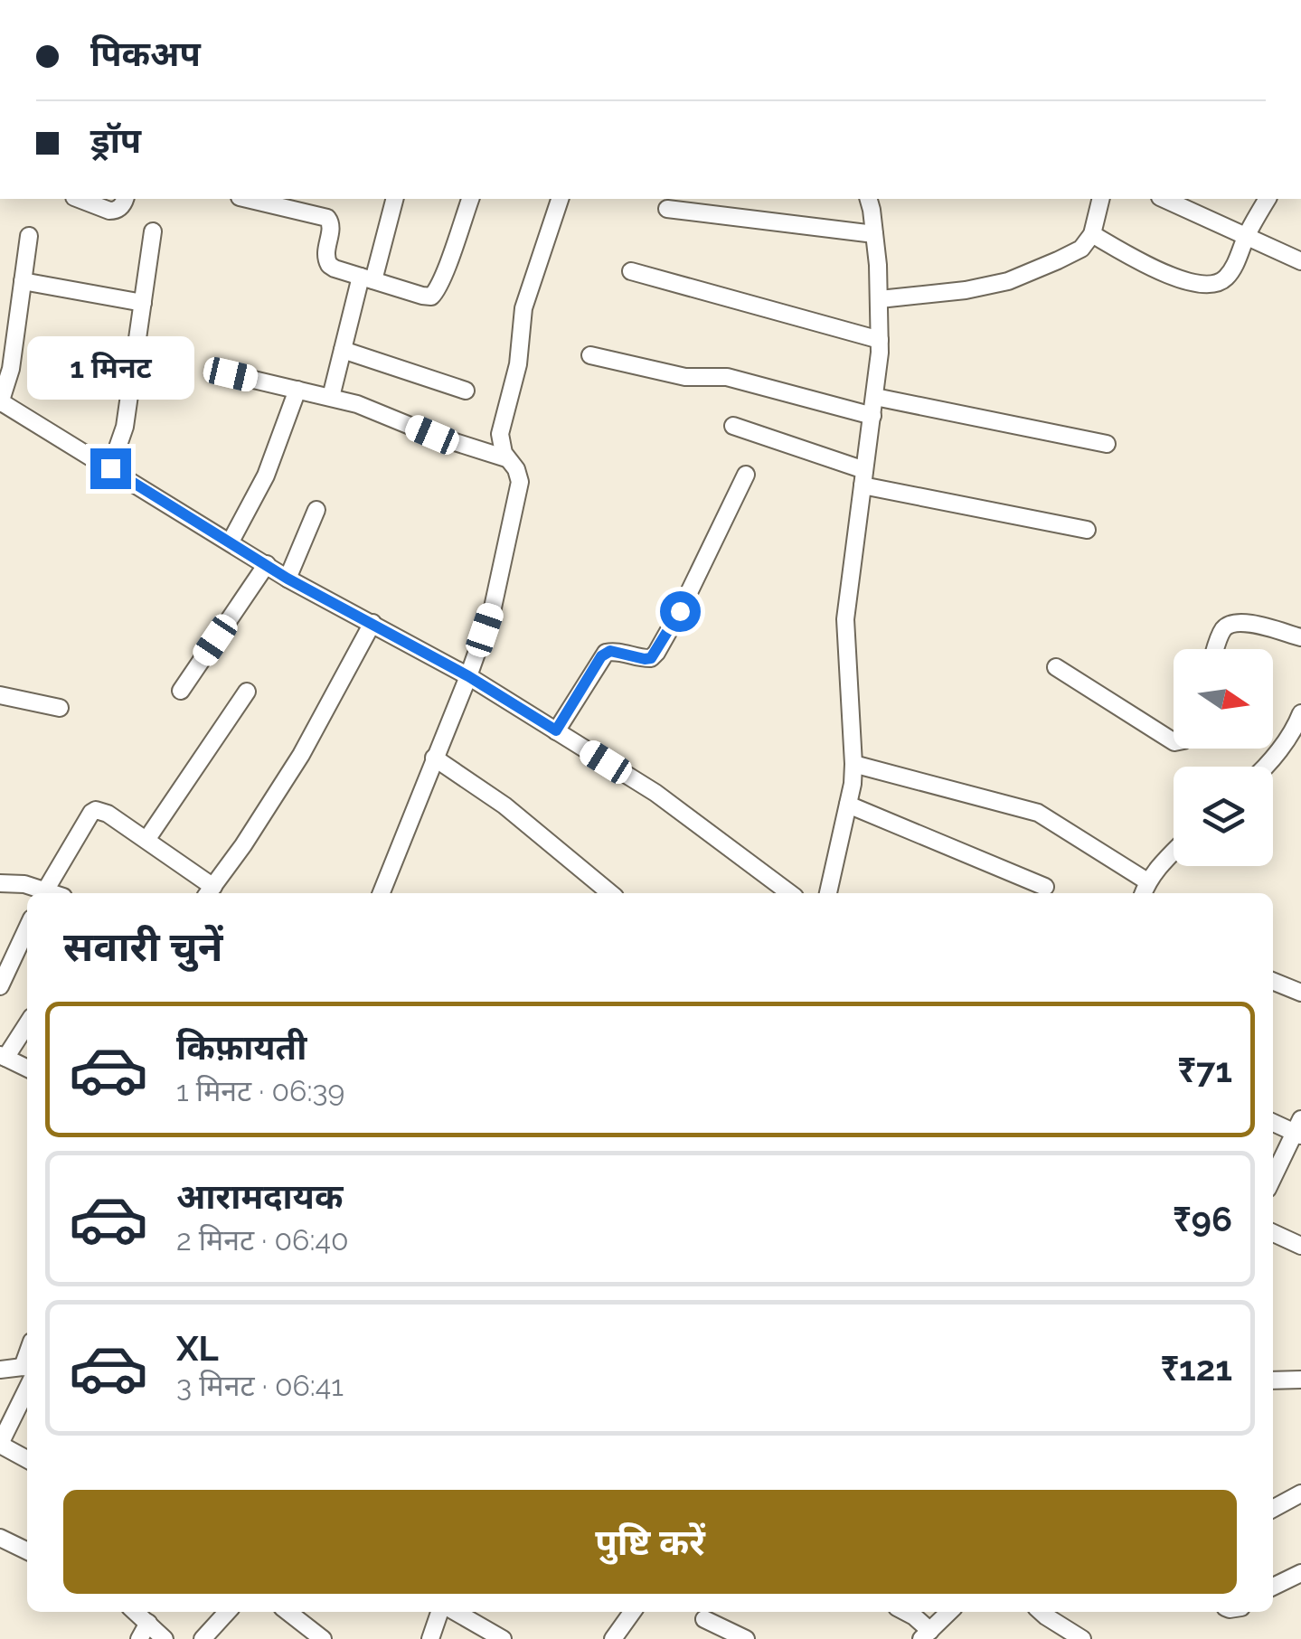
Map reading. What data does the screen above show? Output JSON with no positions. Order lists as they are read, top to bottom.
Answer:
{
  "north": "right",
  "page": {
    "banner": ["पिकअप", "ड्रॉप"],
    "bubble": "1 मिनट",
    "heading": "सवारी चुनें",
    "list": [
      {
        "name": "किफ़ायती",
        "note": "1 मिनट · 06:39",
        "value": "₹71"
      },
      {
        "name": "आरामदायक",
        "note": "2 मिनट · 06:40",
        "value": "₹96"
      },
      {
        "name": "XL",
        "note": "3 मिनट · 06:41",
        "value": "₹121"
      }
    ],
    "buttons": "पुष्टि करें"
  }
}
